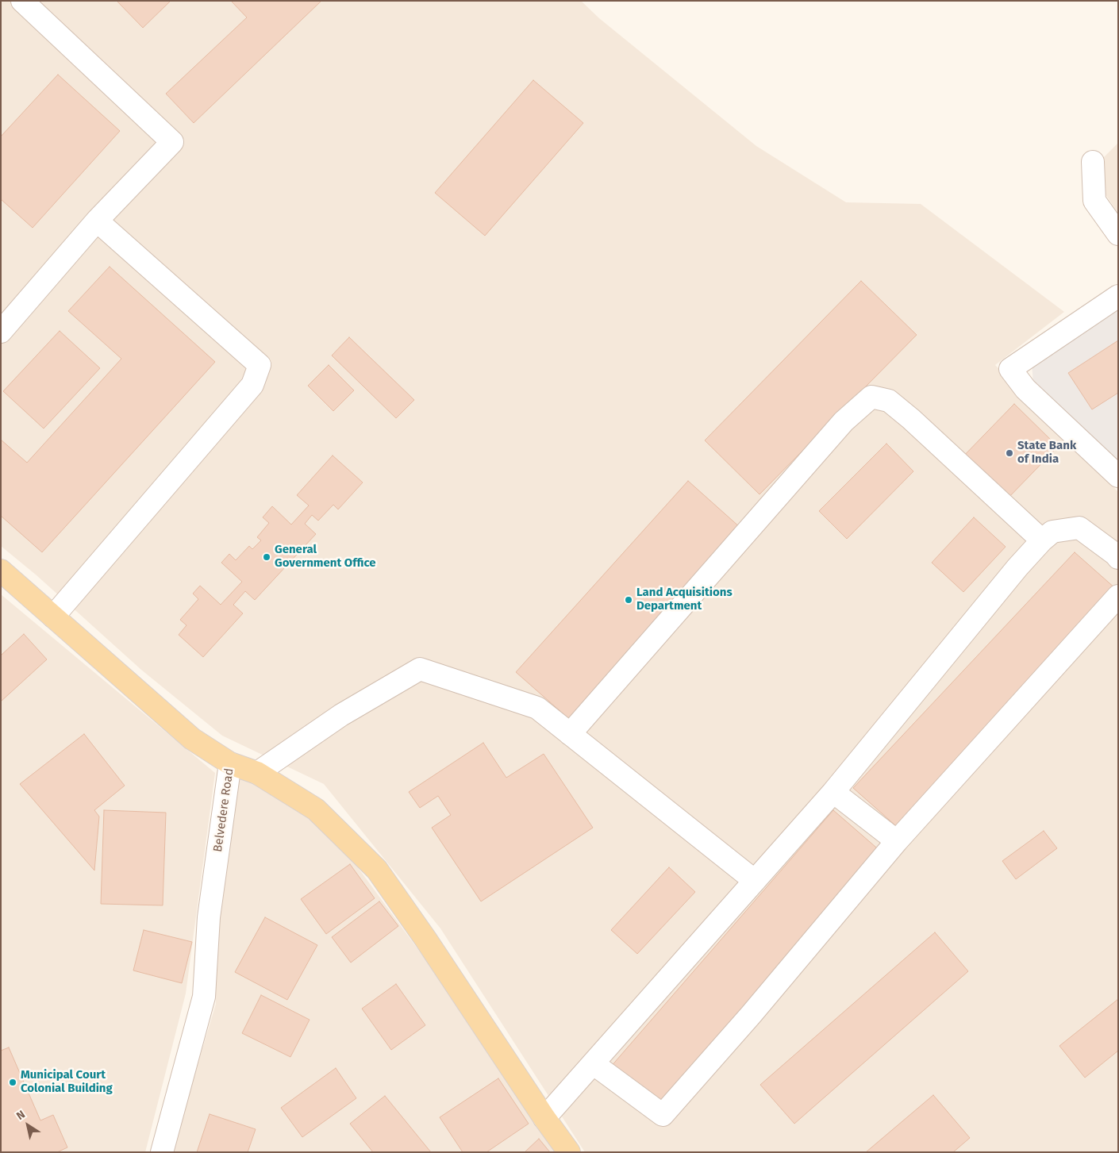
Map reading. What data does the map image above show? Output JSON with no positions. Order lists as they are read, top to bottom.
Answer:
{
  "streets": {
    "main road": ["Belvedere Road"]
  },
  "places": [
    "State Bank of India",
    "General Government Office",
    "Land Acquisitions Department",
    "Municipal Court Colonial Building"
  ],
  "north": "top left"
}
